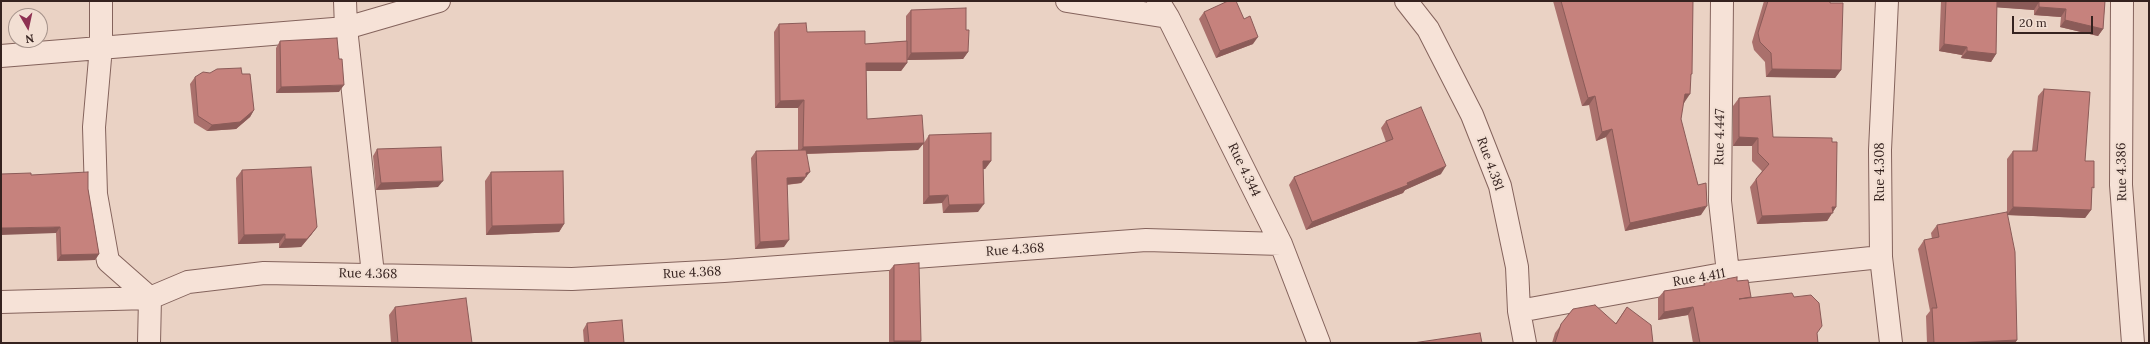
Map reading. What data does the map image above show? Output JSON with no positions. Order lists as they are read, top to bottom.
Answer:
{
  "streets": {
    "street": [
      "Rue 4.447",
      "Rue 4.381",
      "Rue 4.344",
      "Rue 4.308",
      "Rue 4.386",
      "Rue 4.368",
      "Rue 4.411"
    ]
  },
  "crossings": [
    ["Rue 4.447", "Rue 4.411"],
    ["Rue 4.381", "Rue 4.411"],
    ["Rue 4.344", "Rue 4.368"],
    ["Rue 4.308", "Rue 4.411"]
  ],
  "scale_bar": "20 m",
  "north": "bottom"
}
